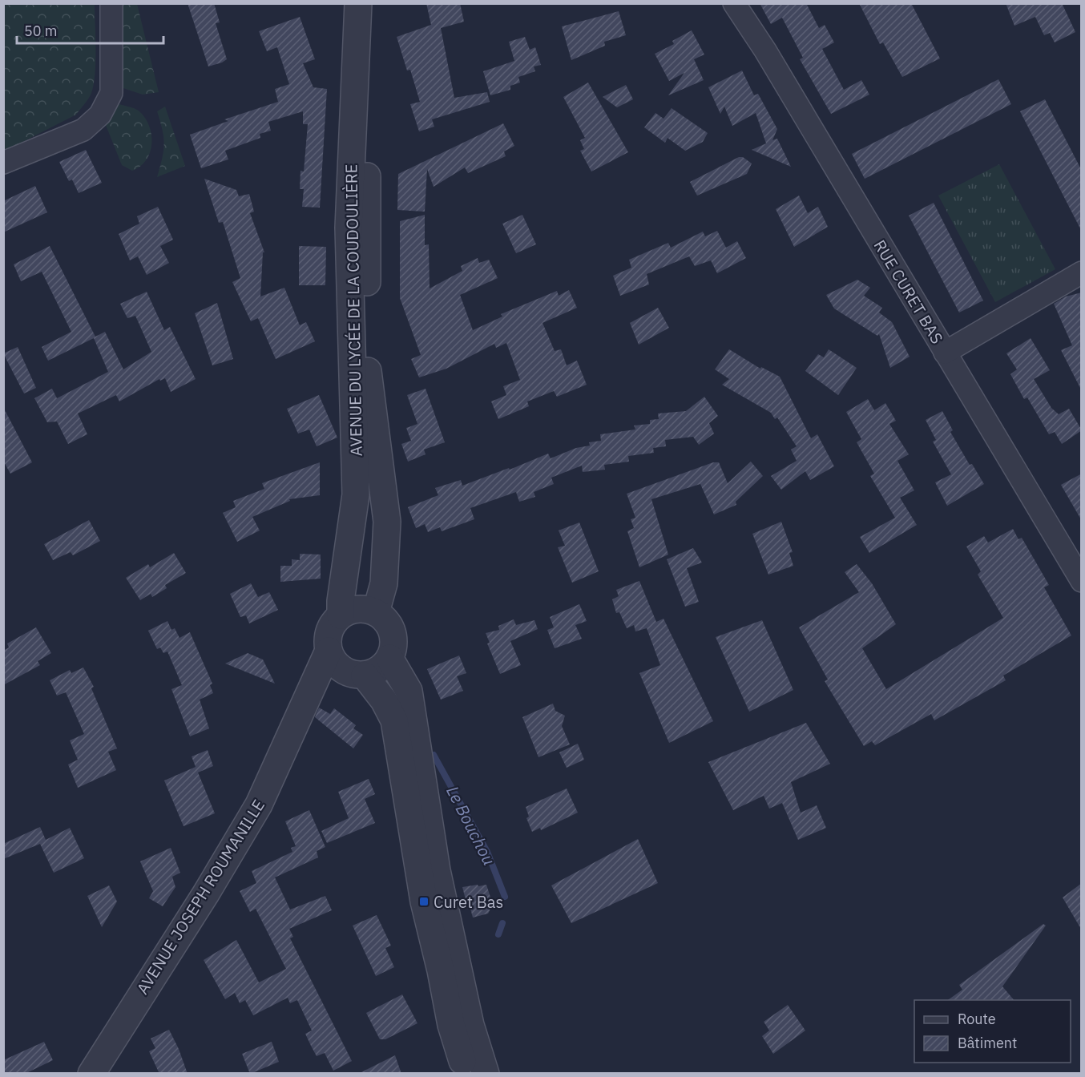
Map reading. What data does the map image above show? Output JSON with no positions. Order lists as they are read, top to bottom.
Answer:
{
  "streets": {
    "street": ["RUE CURET BAS", "AVENUE DU LYCÉE DE LA COUDOULIÈRE", "AVENUE JOSEPH ROUMANILLE"]
  },
  "crossings": [
    ["AVENUE DU LYCÉE DE LA COUDOULIÈRE", "AVENUE JOSEPH ROUMANILLE"]
  ],
  "water": ["Le Bouchou"],
  "places": {
    "transit": ["Curet Bas"]
  },
  "legend": ["Route", "Bâtiment"],
  "scale_bar": "50 m"
}
